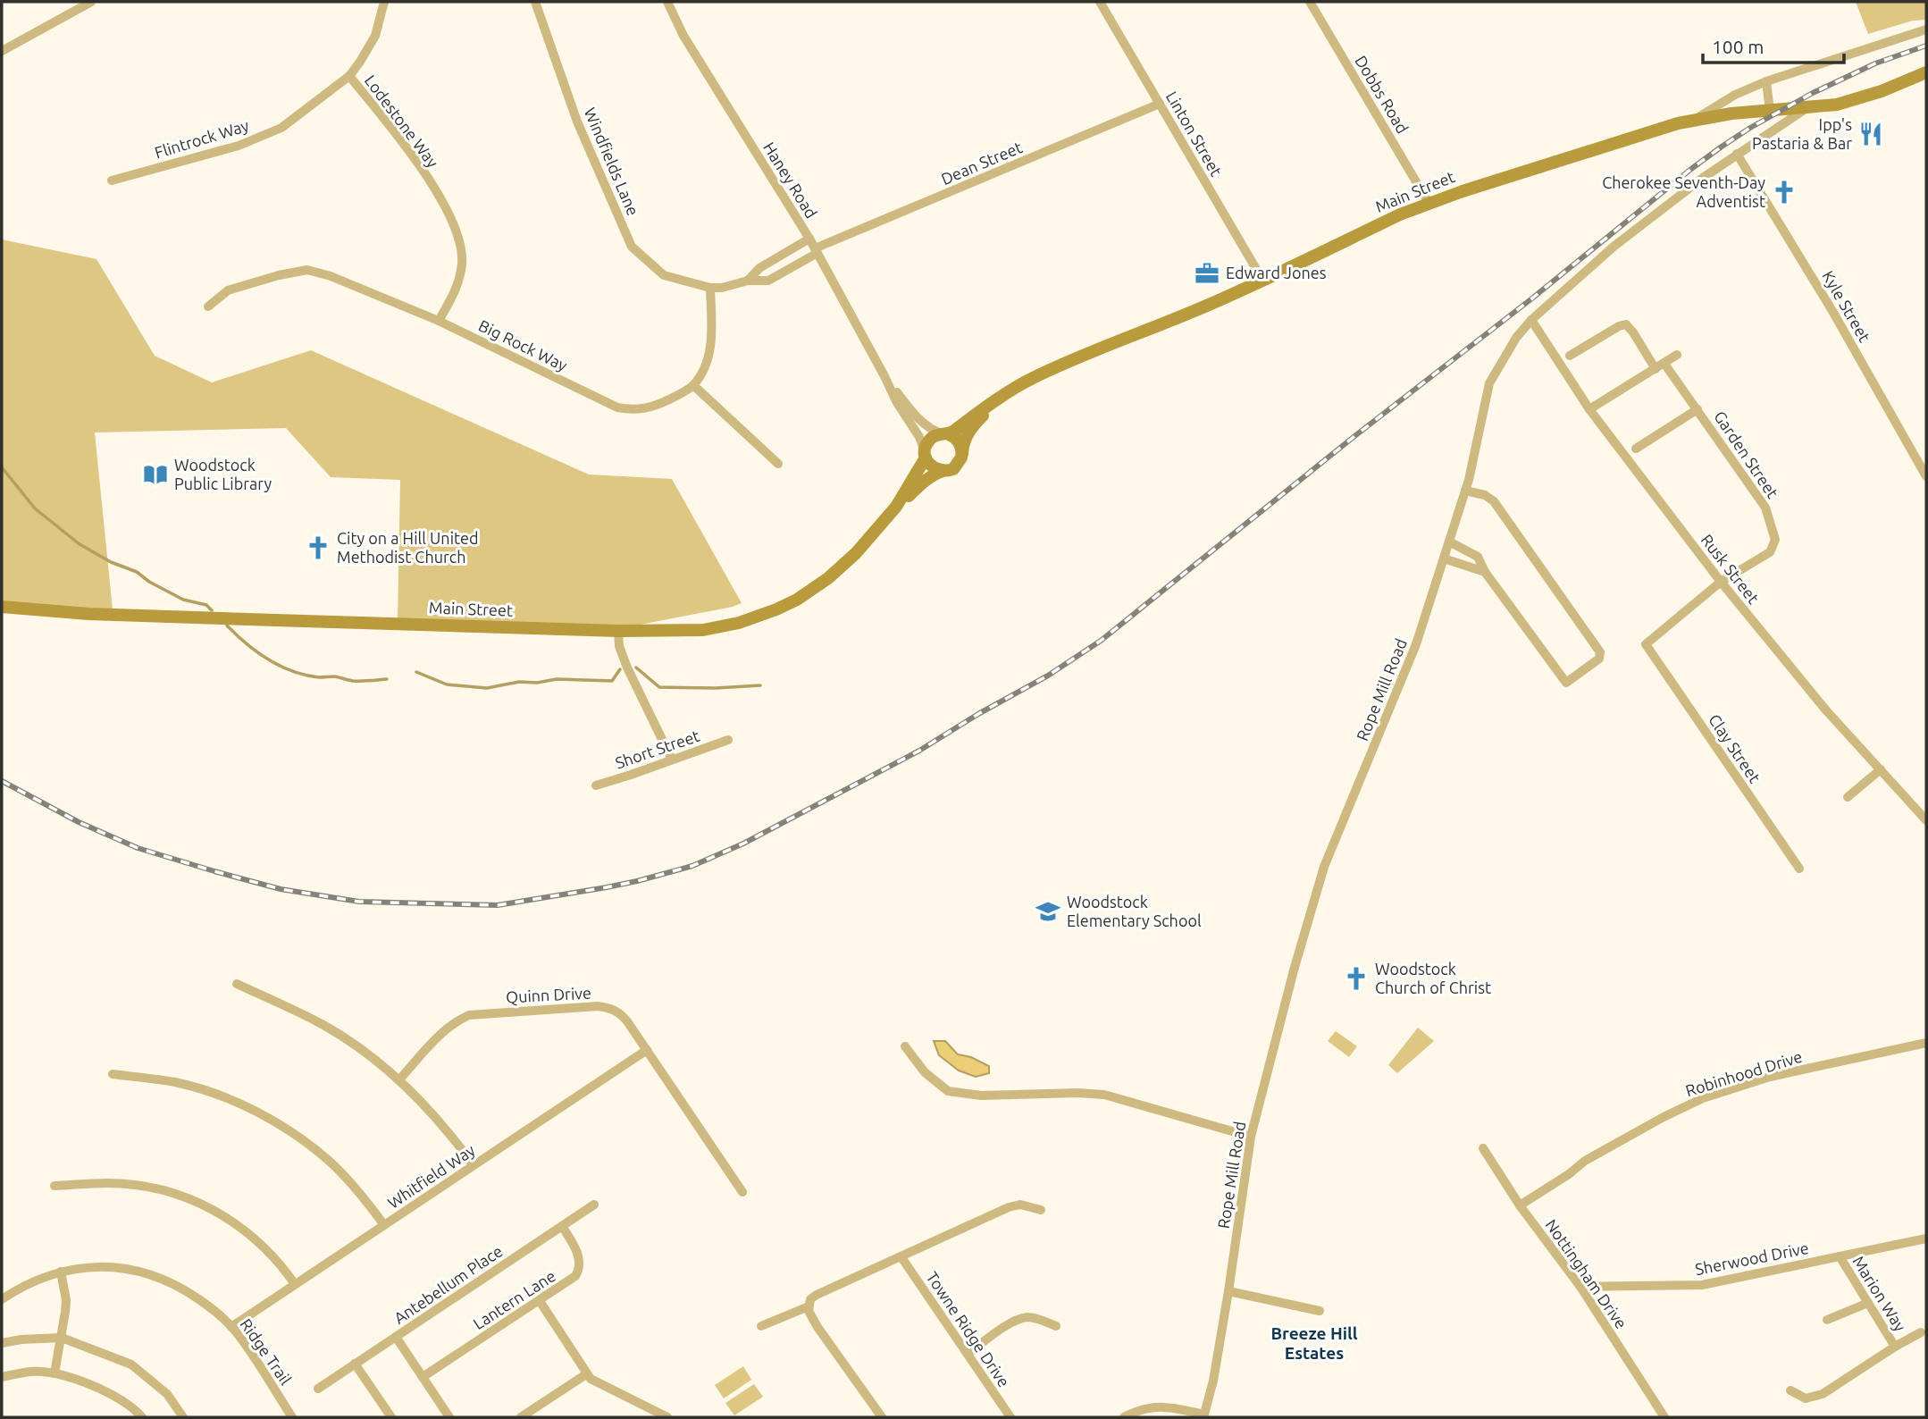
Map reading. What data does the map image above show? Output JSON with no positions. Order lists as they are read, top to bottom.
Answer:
{
  "streets": {
    "main road": ["Main Street"],
    "street": [
      "Dobbs Road",
      "Lodestone Way",
      "Linton Street",
      "Flintrock Way",
      "Windfields Lane",
      "Dean Street",
      "Haney Road",
      "Kyle Street",
      "Big Rock Way",
      "Garden Street",
      "Rusk Street",
      "Rope Mill Road",
      "Clay Street",
      "Short Street",
      "Quinn Drive",
      "Robinhood Drive",
      "Whitfield Way",
      "Sherwood Drive",
      "Nottingham Drive",
      "Antebellum Place",
      "Marion Way",
      "Lantern Lane",
      "Towne Ridge Drive",
      "Ridge Trail"
    ]
  },
  "crossings": [
    ["Dobbs Road", "Main Street"],
    ["Lodestone Way", "Flintrock Way"],
    ["Lodestone Way", "Big Rock Way"],
    ["Linton Street", "Dean Street"],
    ["Linton Street", "Main Street"],
    ["Dean Street", "Haney Road"],
    ["Haney Road", "Main Street"],
    ["Main Street", "Rope Mill Road"],
    ["Kyle Street", "Rope Mill Road"],
    ["Garden Street", "Rusk Street"],
    ["Garden Street", "Clay Street"],
    ["Rusk Street", "Rope Mill Road"],
    ["Quinn Drive", "Whitfield Way"],
    ["Robinhood Drive", "Nottingham Drive"],
    ["Whitfield Way", "Ridge Trail"],
    ["Sherwood Drive", "Nottingham Drive"],
    ["Sherwood Drive", "Marion Way"],
    ["Antebellum Place", "Lantern Lane"]
  ],
  "districts": ["Breeze Hill Estates"],
  "places": {
    "restaurant": ["Ipp's Pastaria & Bar"],
    "church": ["Cherokee Seventh-Day Adventist", "City on a Hill United Methodist Church", "Woodstock Church of Christ"],
    "office": ["Edward Jones"],
    "library": ["Woodstock Public Library"],
    "school or university": ["Woodstock Elementary School"]
  },
  "scale_bar": "100 m"
}
